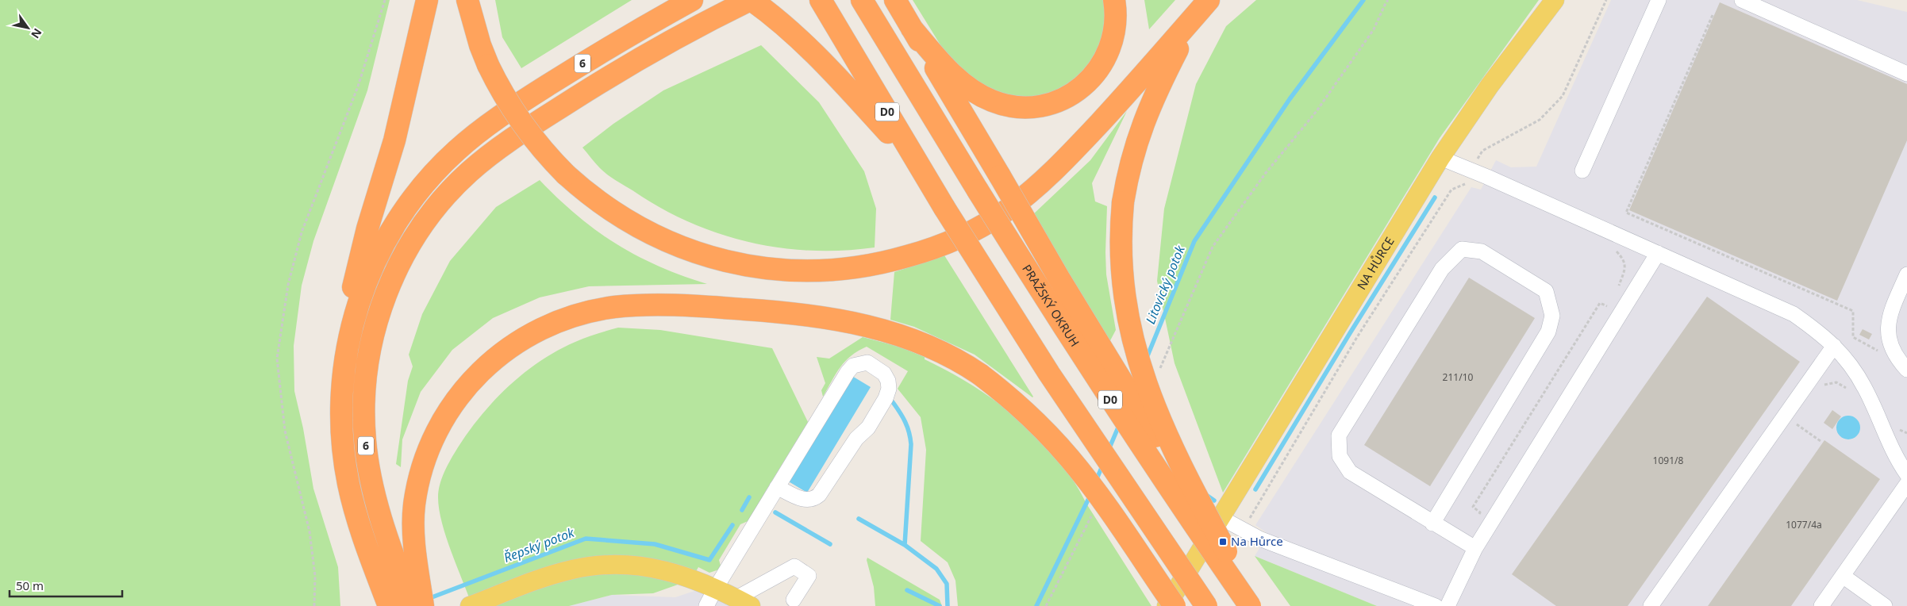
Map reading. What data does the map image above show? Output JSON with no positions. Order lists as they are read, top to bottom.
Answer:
{
  "streets": {
    "highway": ["6", "D0", "PRAŽSKÝ OKRUH"],
    "main road": ["NA HŮRCE"]
  },
  "water": ["Litovický potok", "Řepský potok"],
  "places": {
    "transit": ["Na Hůrce"]
  },
  "house_numbers": ["211/10", "1091/8", "1077/4a"],
  "scale_bar": "50 m",
  "north": "bottom right"
}
